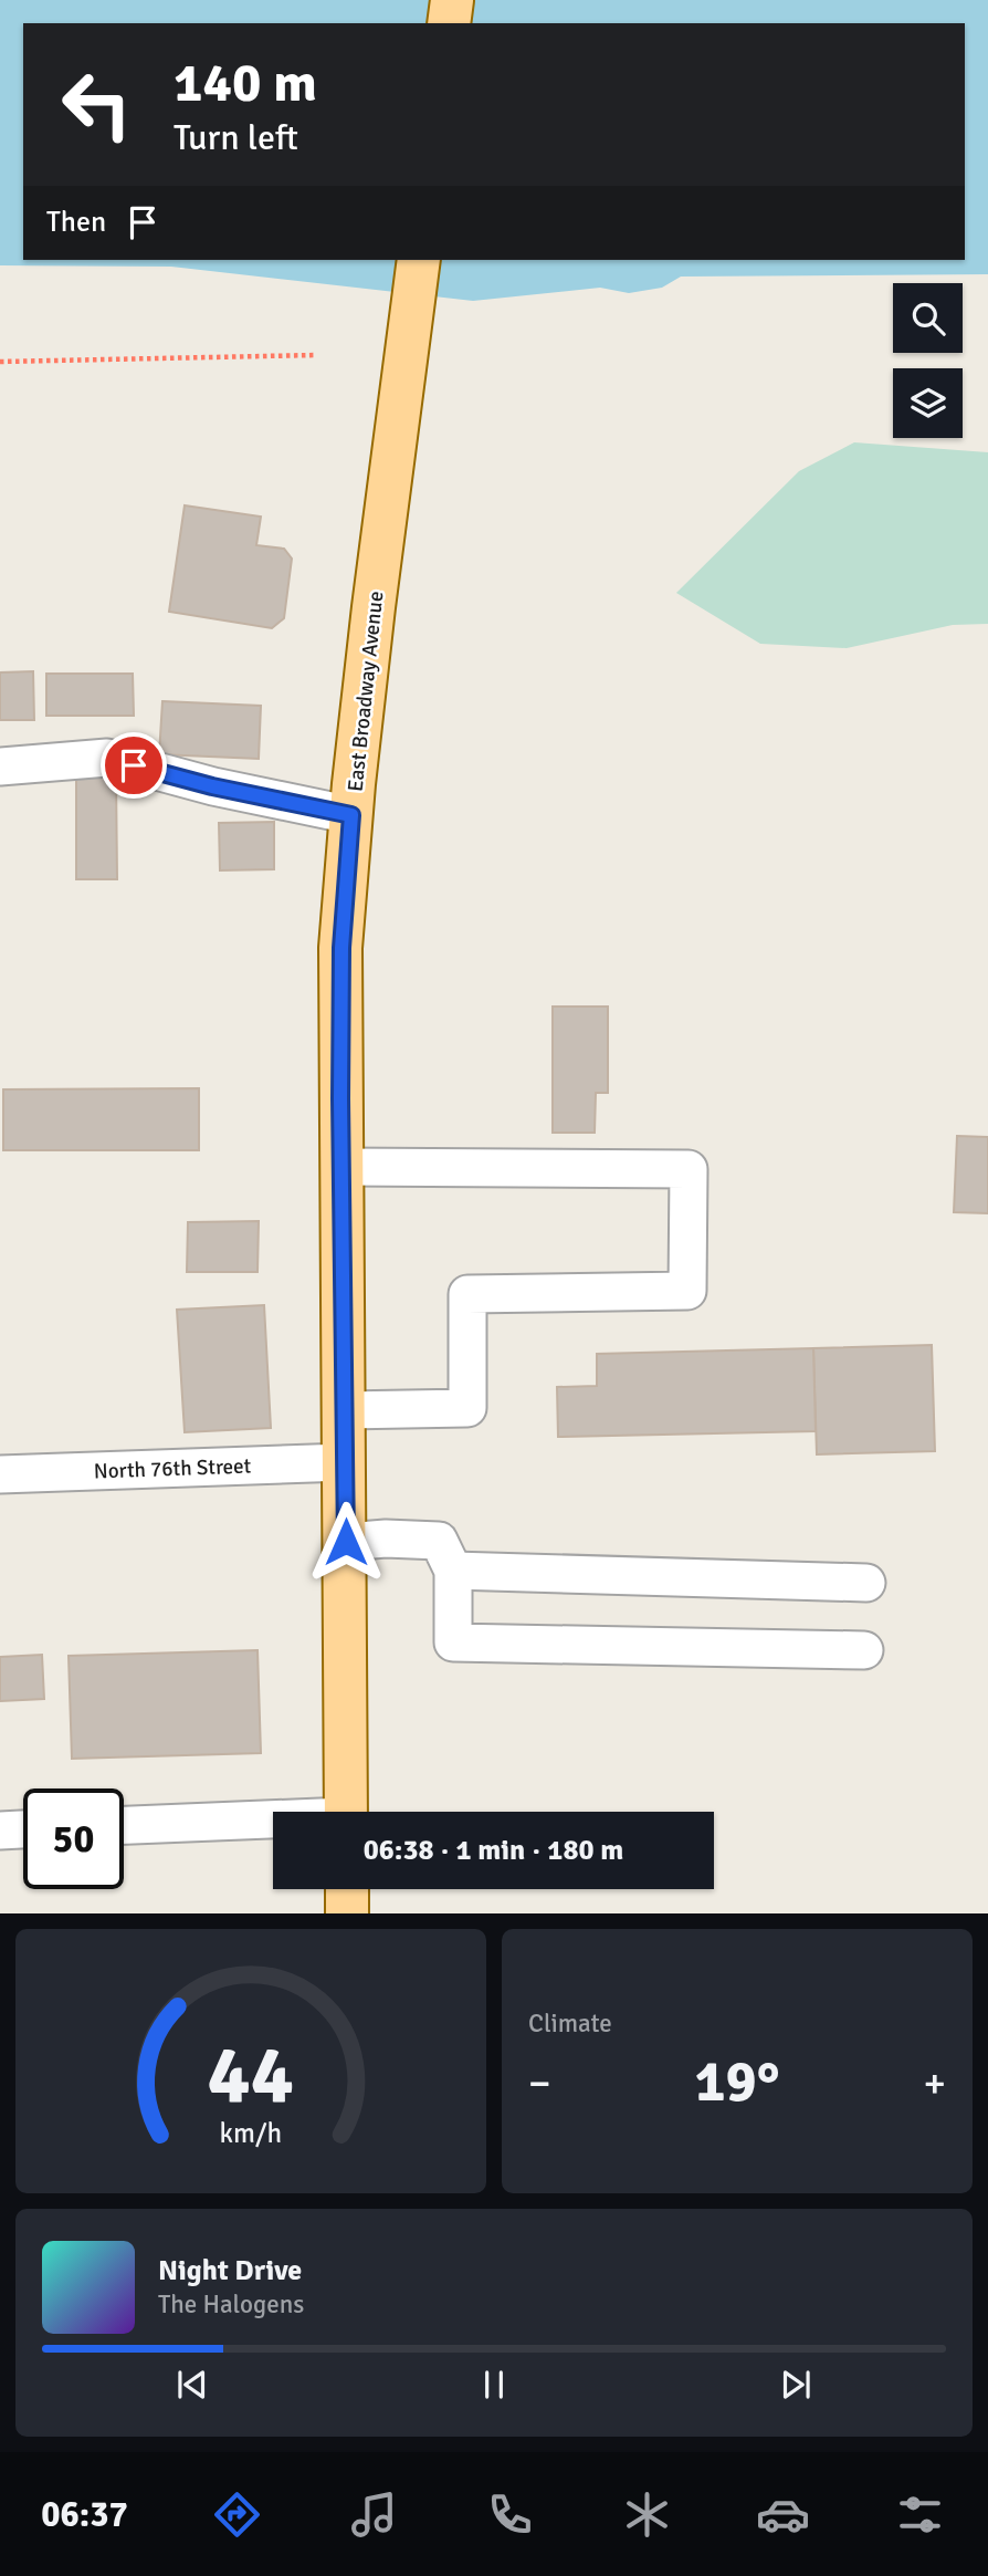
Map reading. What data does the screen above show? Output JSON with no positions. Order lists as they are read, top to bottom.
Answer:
{
  "streets": {
    "main road": ["East Broadway Avenue"],
    "street": ["North 76th Street"]
  },
  "crossings": [
    ["East Broadway Avenue", "North 76th Street"]
  ],
  "page": {
    "turn": ["140 m", "Turn left"],
    "then": "Then",
    "limit": "50",
    "trip": "06:38 · 1 min · 180 m",
    "tile": "Climate",
    "heat": ["−", "19°", "+"],
    "song": ["Night Drive", "The Halogens"],
    "tabs": "06:37",
    "gauge": ["44", "km/h"]
  }
}
